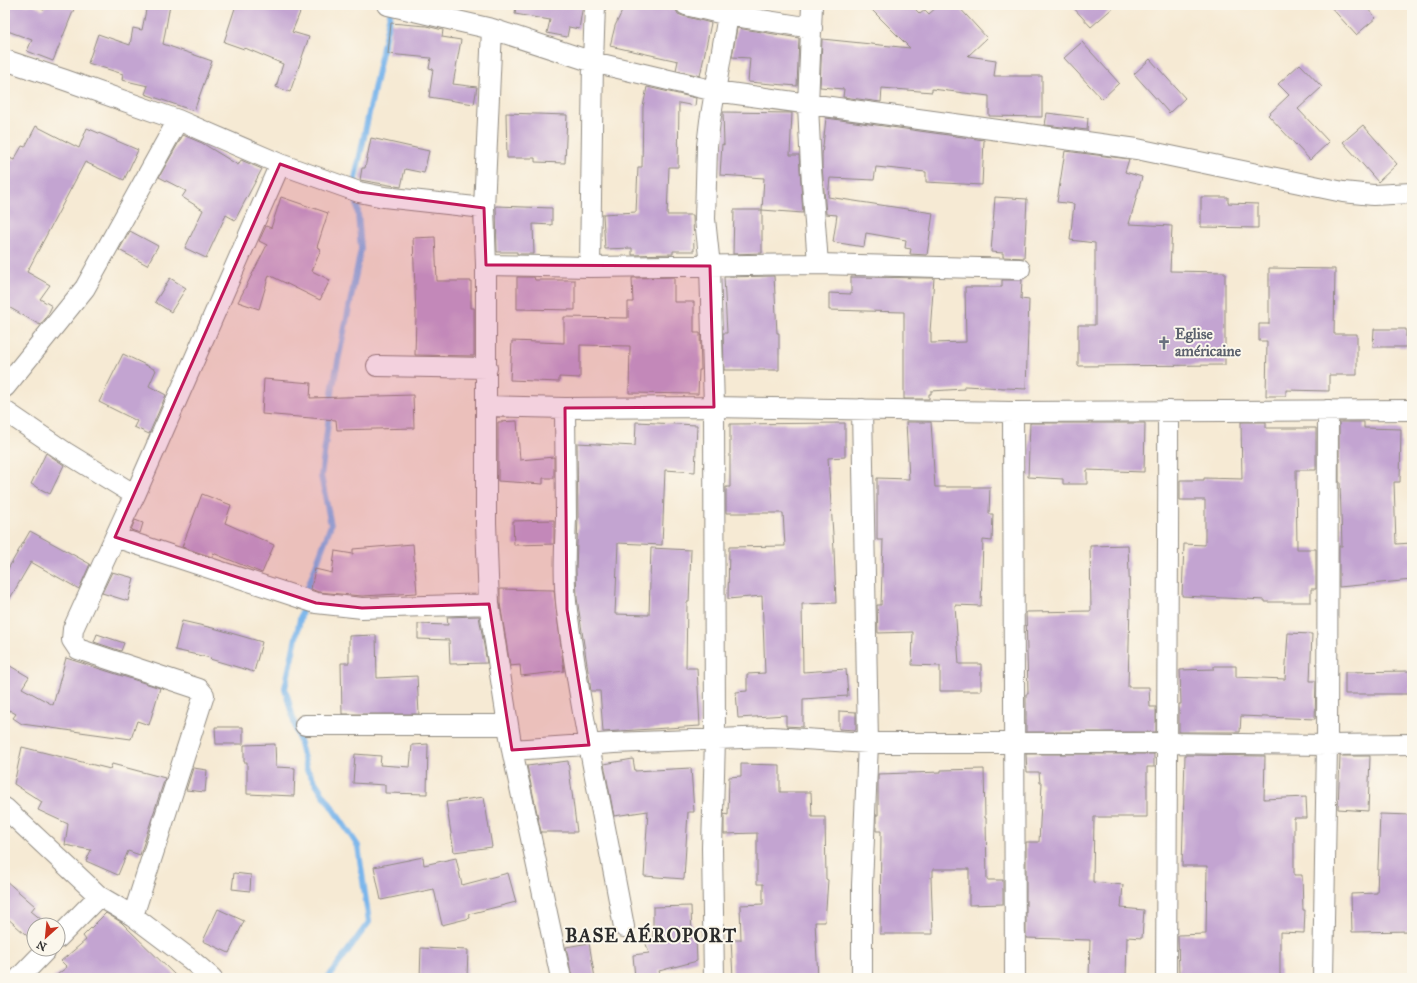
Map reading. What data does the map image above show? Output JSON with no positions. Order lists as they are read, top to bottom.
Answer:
{
  "districts": ["BASE AÉROPORT"],
  "places": {
    "church": ["Eglise américaine"]
  },
  "north": "bottom left"
}
